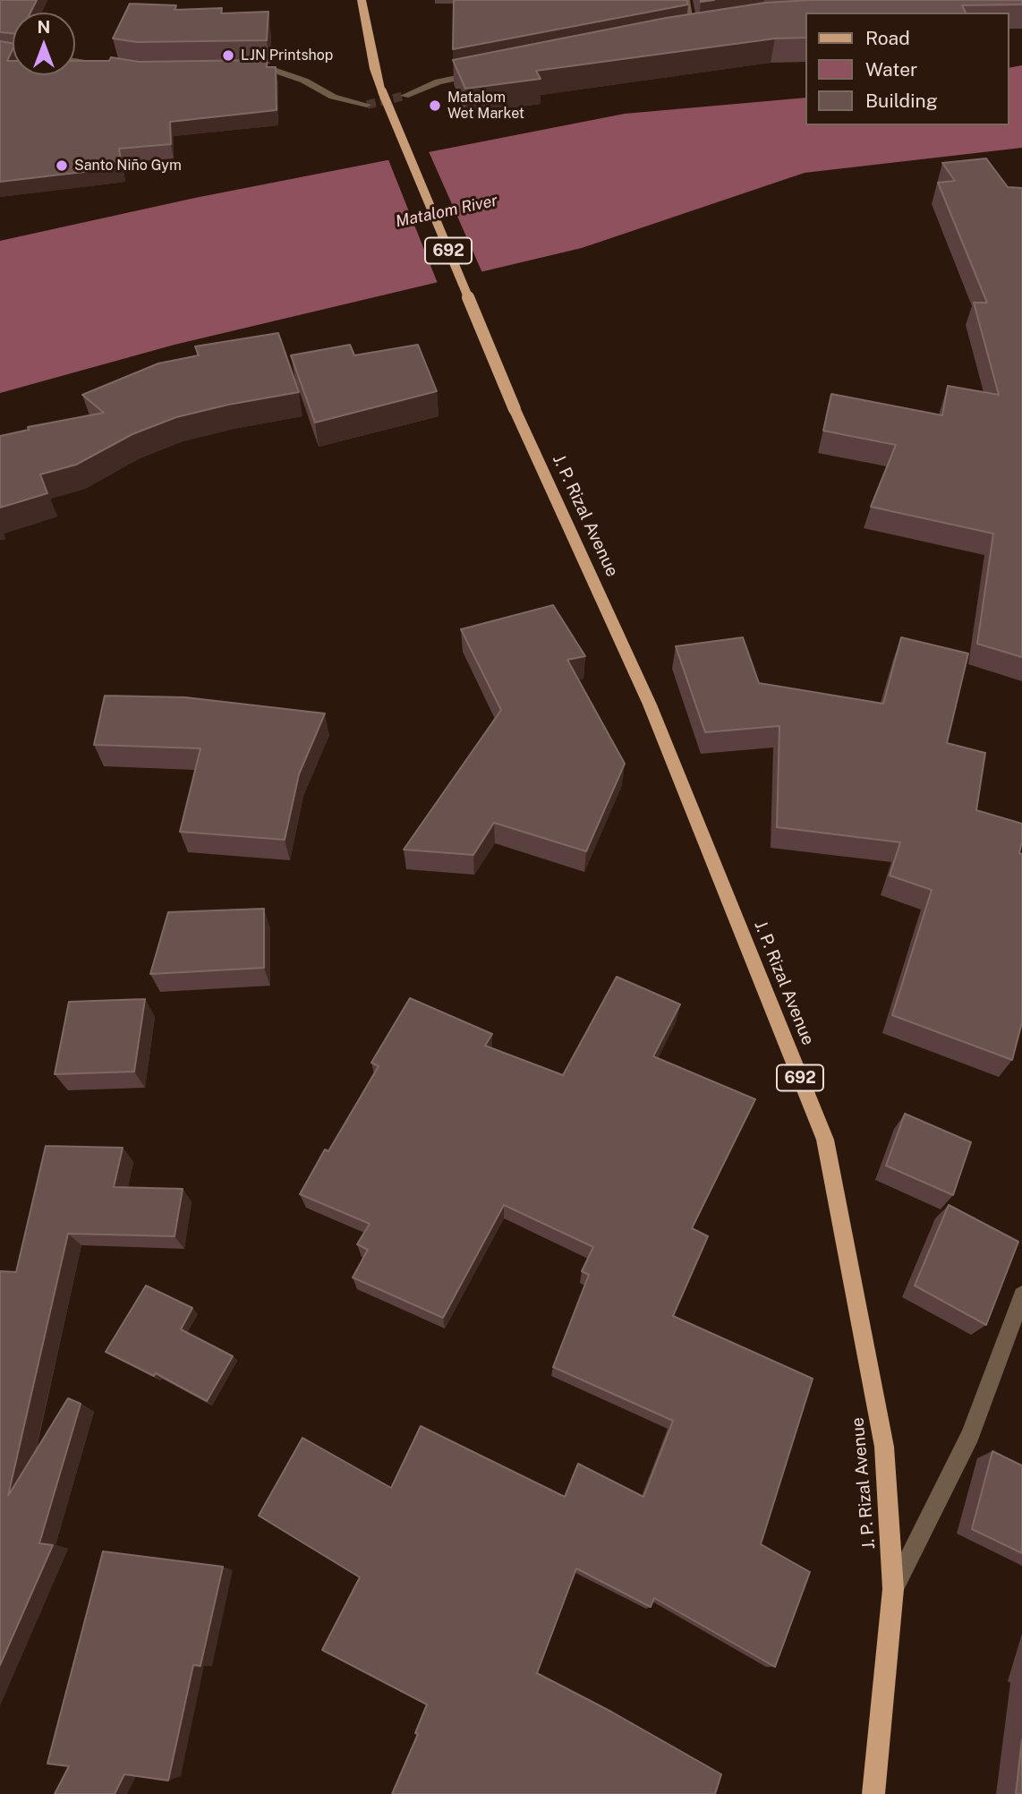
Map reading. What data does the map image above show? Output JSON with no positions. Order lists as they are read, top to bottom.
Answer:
{
  "streets": {
    "main road": ["692", "J. P. Rizal Avenue"]
  },
  "water": ["Matalom River"],
  "places": ["LJN Printshop", "Matalom Wet Market", "Santo Niño Gym"],
  "legend": ["Road", "Water", "Building"],
  "north": "top"
}
